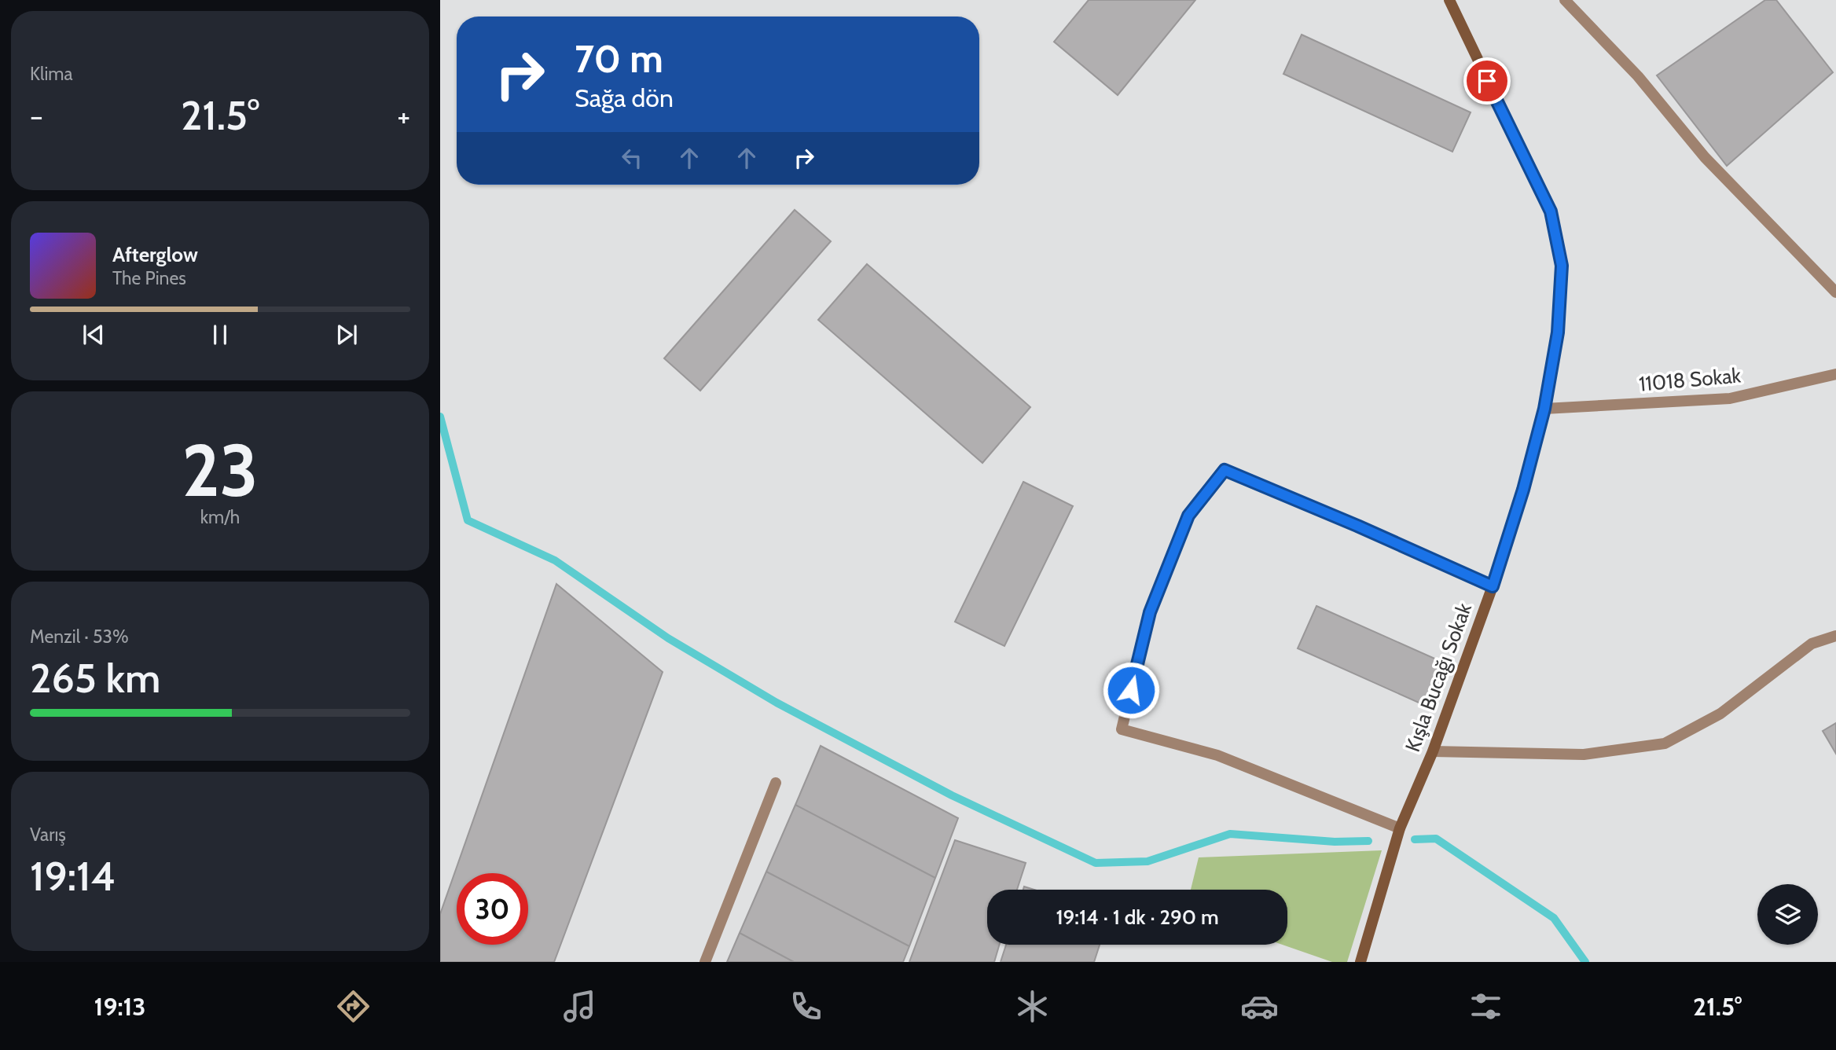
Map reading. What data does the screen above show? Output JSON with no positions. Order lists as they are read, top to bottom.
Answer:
{
  "streets": {
    "street": ["11018 Sokak", "Kışla Bucağı Sokak"]
  },
  "crossings": [
    ["11018 Sokak", "Kışla Bucağı Sokak"]
  ],
  "page": {
    "tile": [
      "Klima",
      ["23", "km/h"],
      ["Menzil · 53%", "265 km"],
      ["Varış", "19:14"]
    ],
    "turn": ["70 m", "Sağa dön"],
    "heat": ["−", "21.5°", "+"],
    "song": ["Afterglow", "The Pines"],
    "limit": "30",
    "trip": "19:14 · 1 dk · 290 m",
    "tabs": ["19:13", "21.5°"]
  }
}
